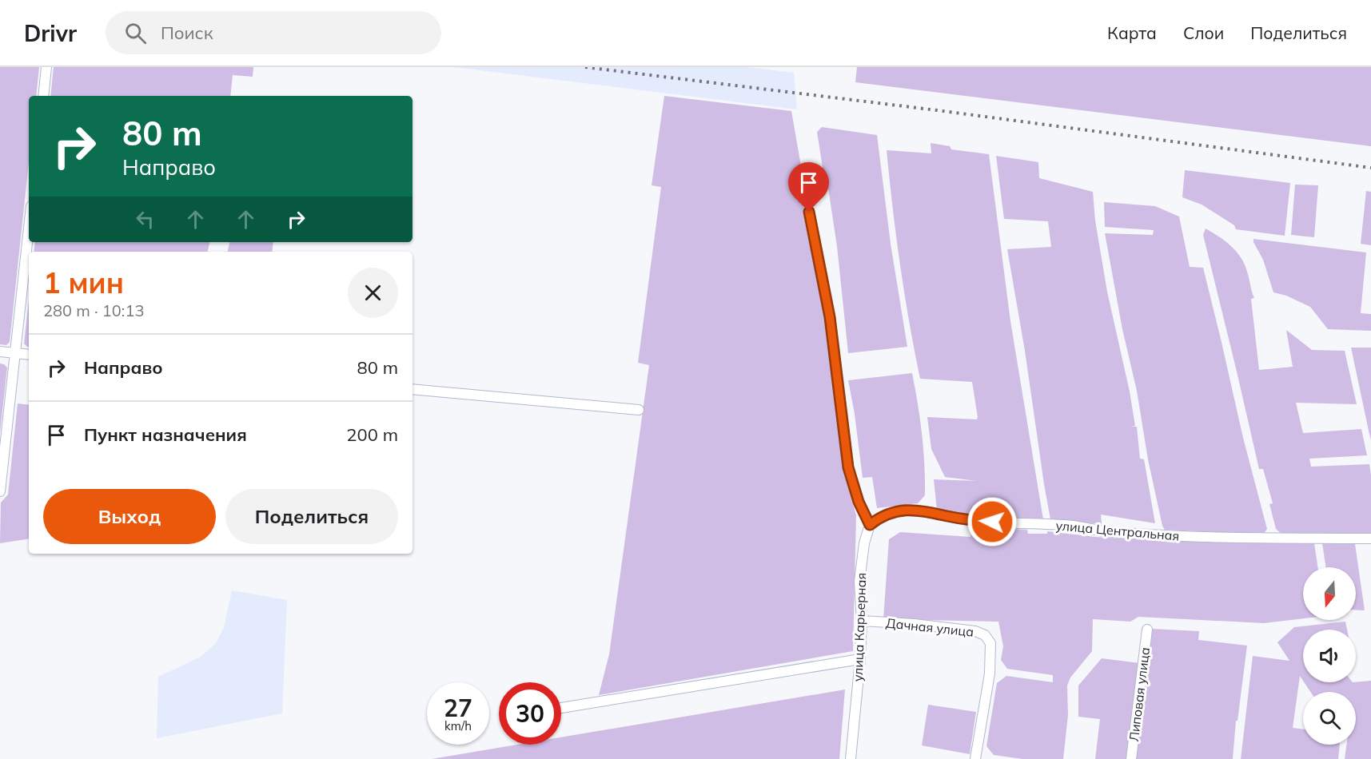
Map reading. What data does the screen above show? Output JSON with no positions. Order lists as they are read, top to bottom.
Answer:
{
  "streets": {
    "street": [
      "улица Центральная",
      "улица Карьерная",
      "Дачная улица",
      "Липовая улица"
    ]
  },
  "crossings": [
    ["улица Центральная", "улица Карьерная"],
    ["улица Карьерная", "Дачная улица"]
  ],
  "north": "bottom",
  "page": {
    "header": "Drivr",
    "search": "Поиск",
    "nav": ["Карта", "Слои", "Поделиться"],
    "turn": ["80 m", "Направо"],
    "heading": ["1 мин", "280 m · 10:13"],
    "list": [
      {
        "name": "Направо",
        "value": "80 m"
      },
      {
        "name": "Пункт назначения",
        "value": "200 m"
      }
    ],
    "buttons": ["Выход", "Поделиться"],
    "speed": "27 km/h",
    "limit": "30"
  }
}
